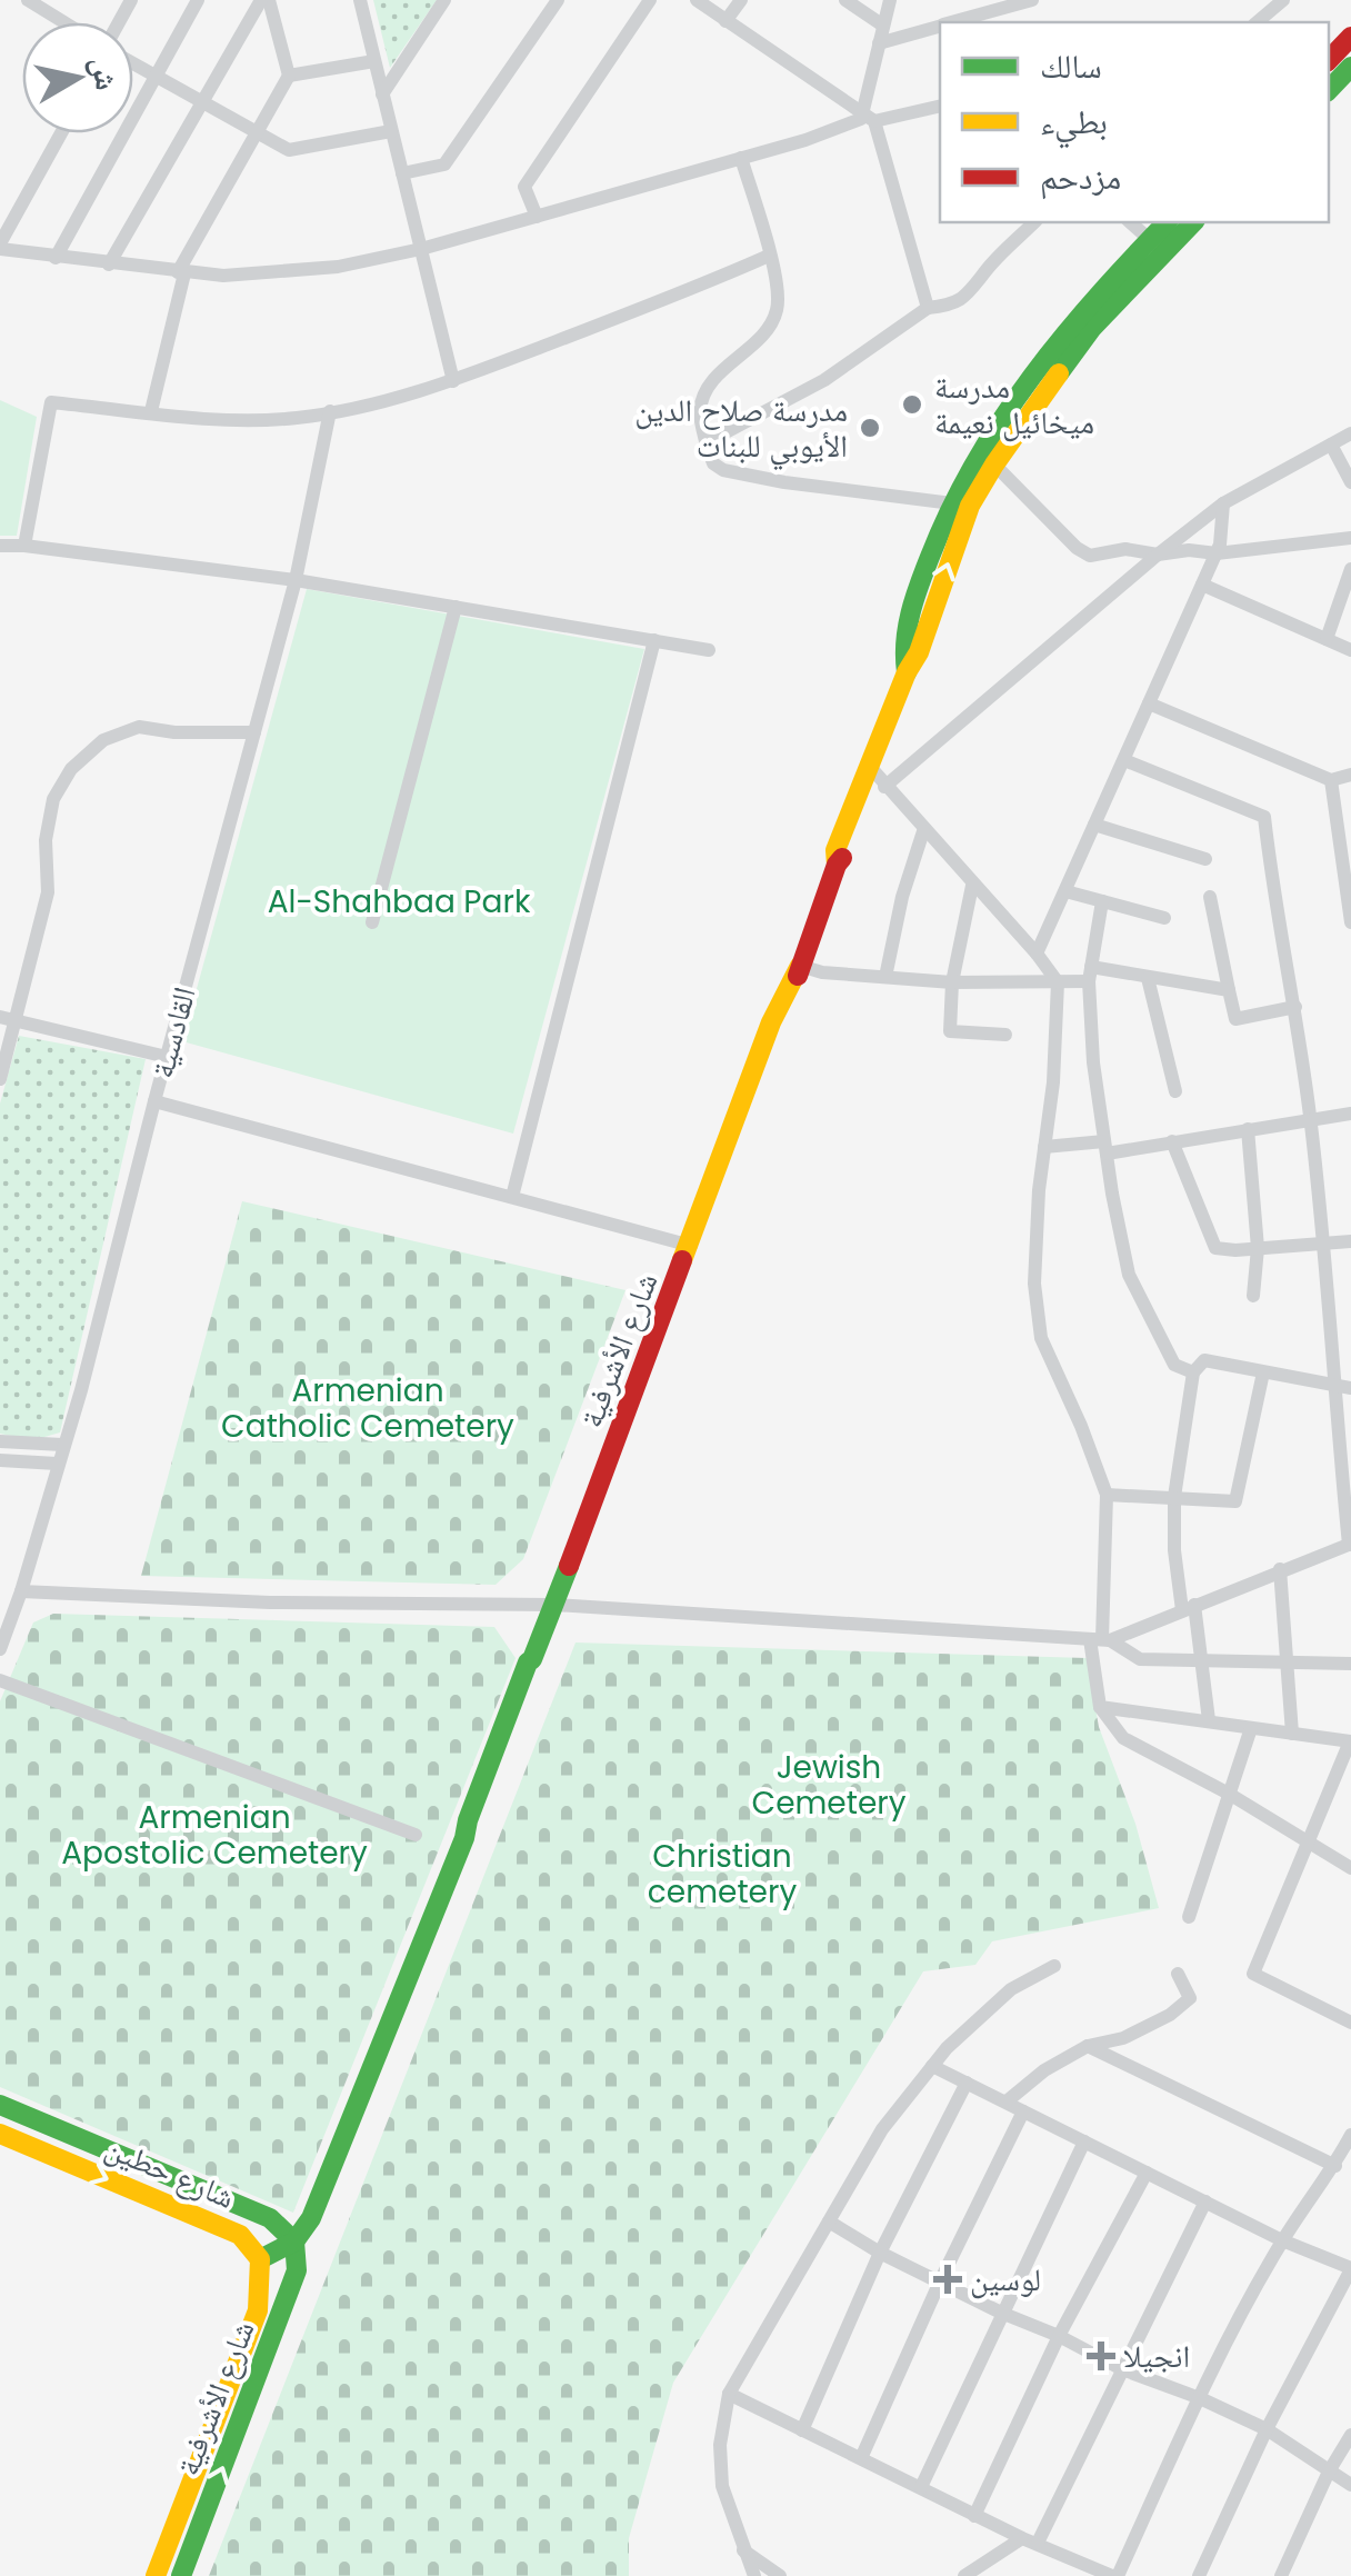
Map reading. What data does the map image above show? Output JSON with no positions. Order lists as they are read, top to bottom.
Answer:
{
  "streets": {
    "street": ["القادسية", "شارع الأشرفية", "شارع حطين"]
  },
  "crossings": [
    ["شارع الأشرفية", "شارع حطين"]
  ],
  "parks": [
    "Al-Shahbaa Park",
    "Armenian Catholic Cemetery",
    "Jewish Cemetery",
    "Armenian Apostolic Cemetery",
    "Christian cemetery"
  ],
  "places": {
    "other": ["مدرسة ميخائيل نعيمة", "مدرسة صلاح الدين الأيوبي للبنات"],
    "health": ["لوسين", "انجيلا"]
  },
  "legend": ["سالك", "بطيء", "مزدحم"],
  "north": "right"
}
